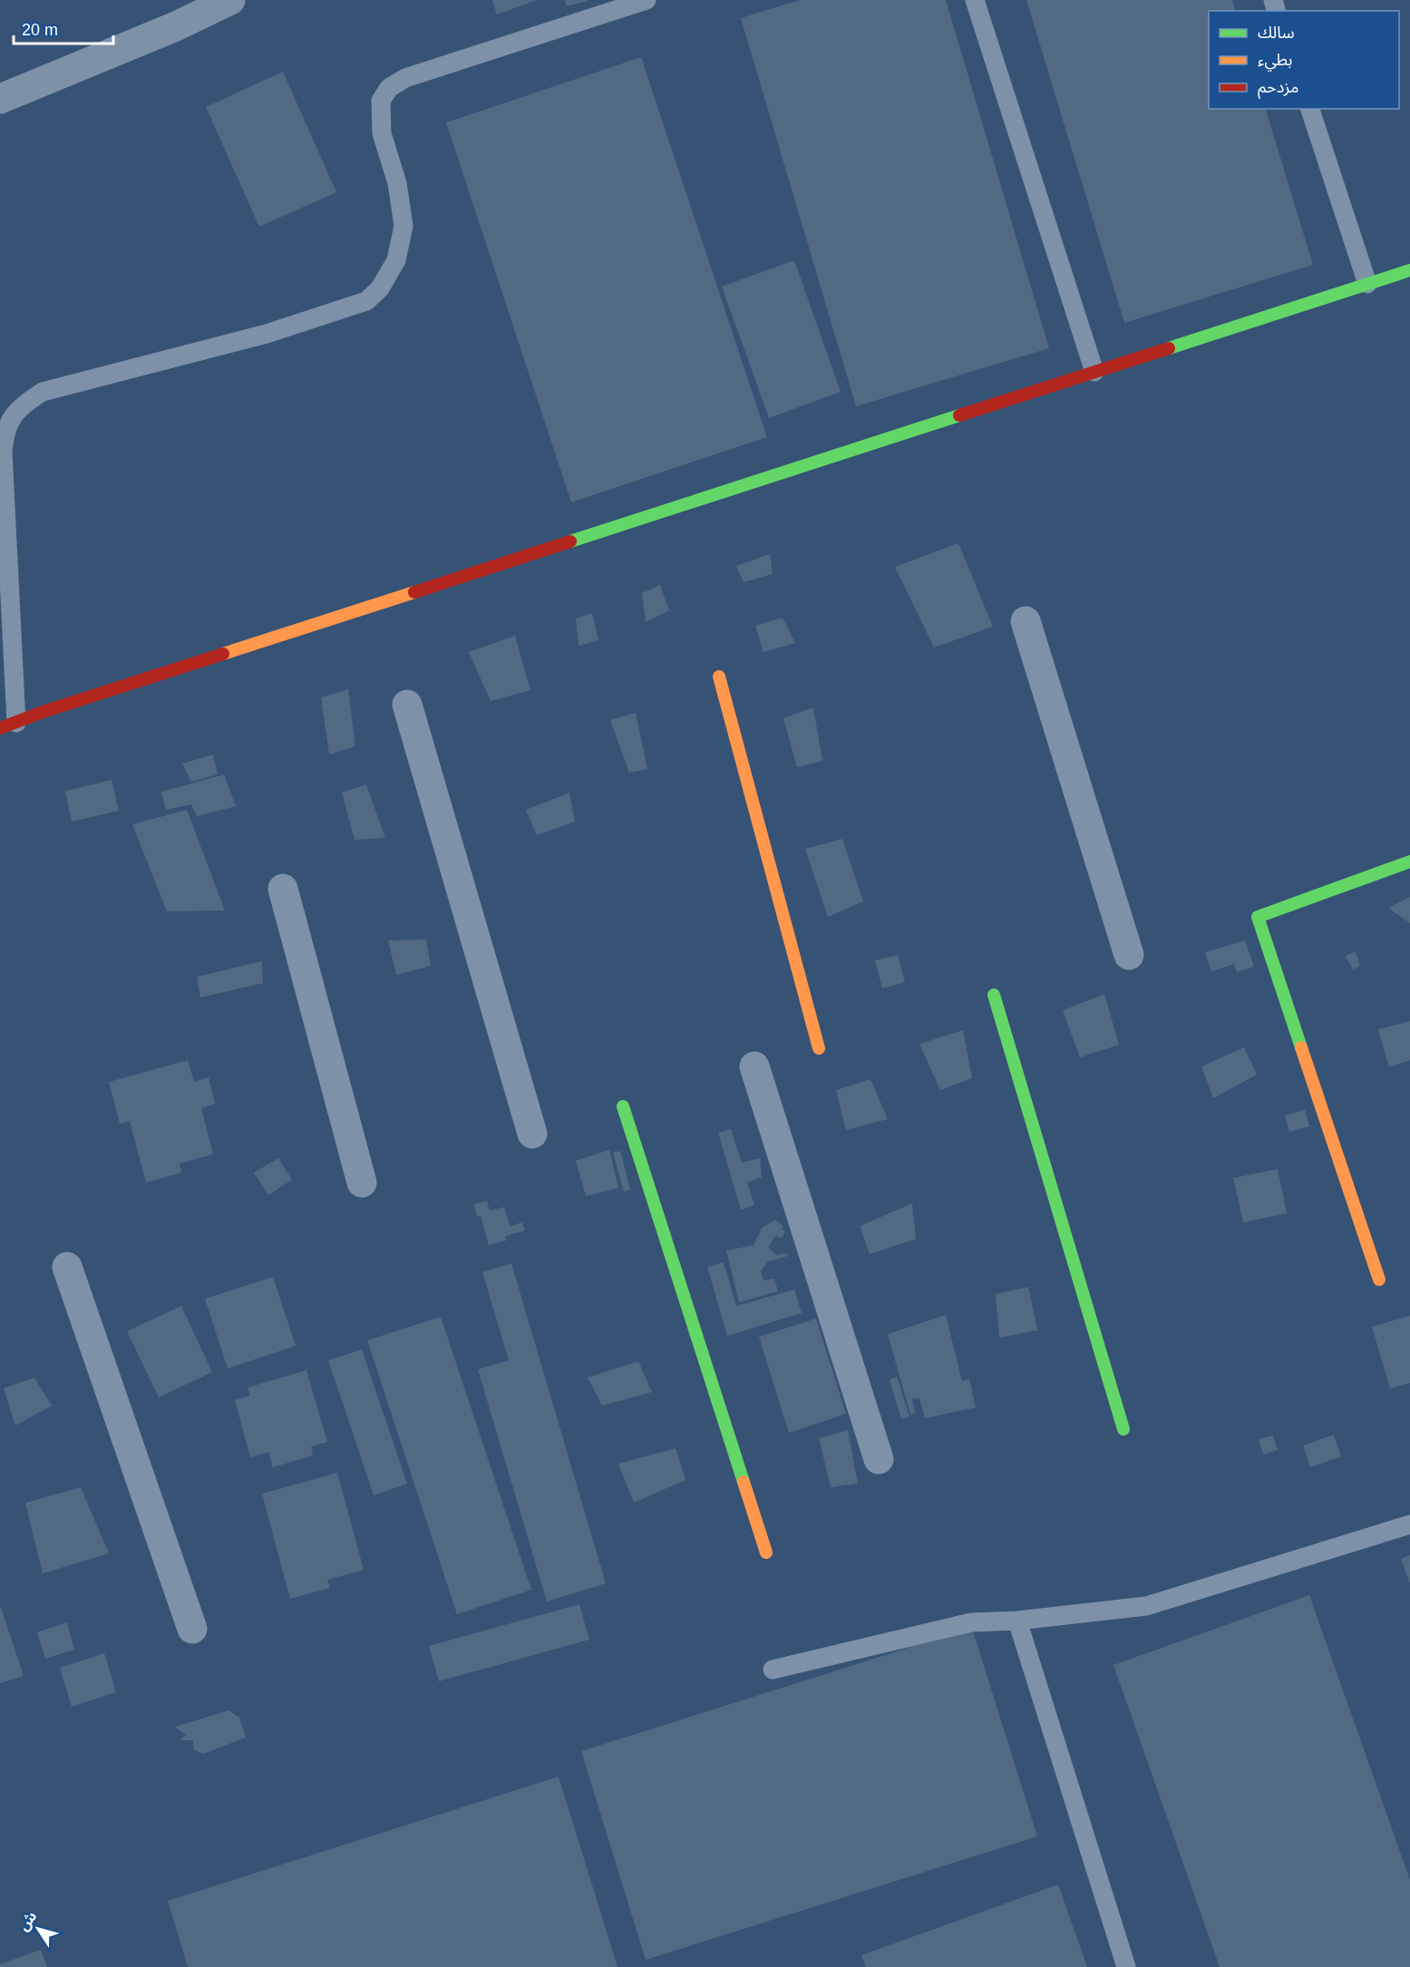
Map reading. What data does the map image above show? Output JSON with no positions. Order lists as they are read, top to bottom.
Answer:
{
  "legend": ["سالك", "بطيء", "مزدحم"],
  "scale_bar": "20 m",
  "north": "top left"
}
